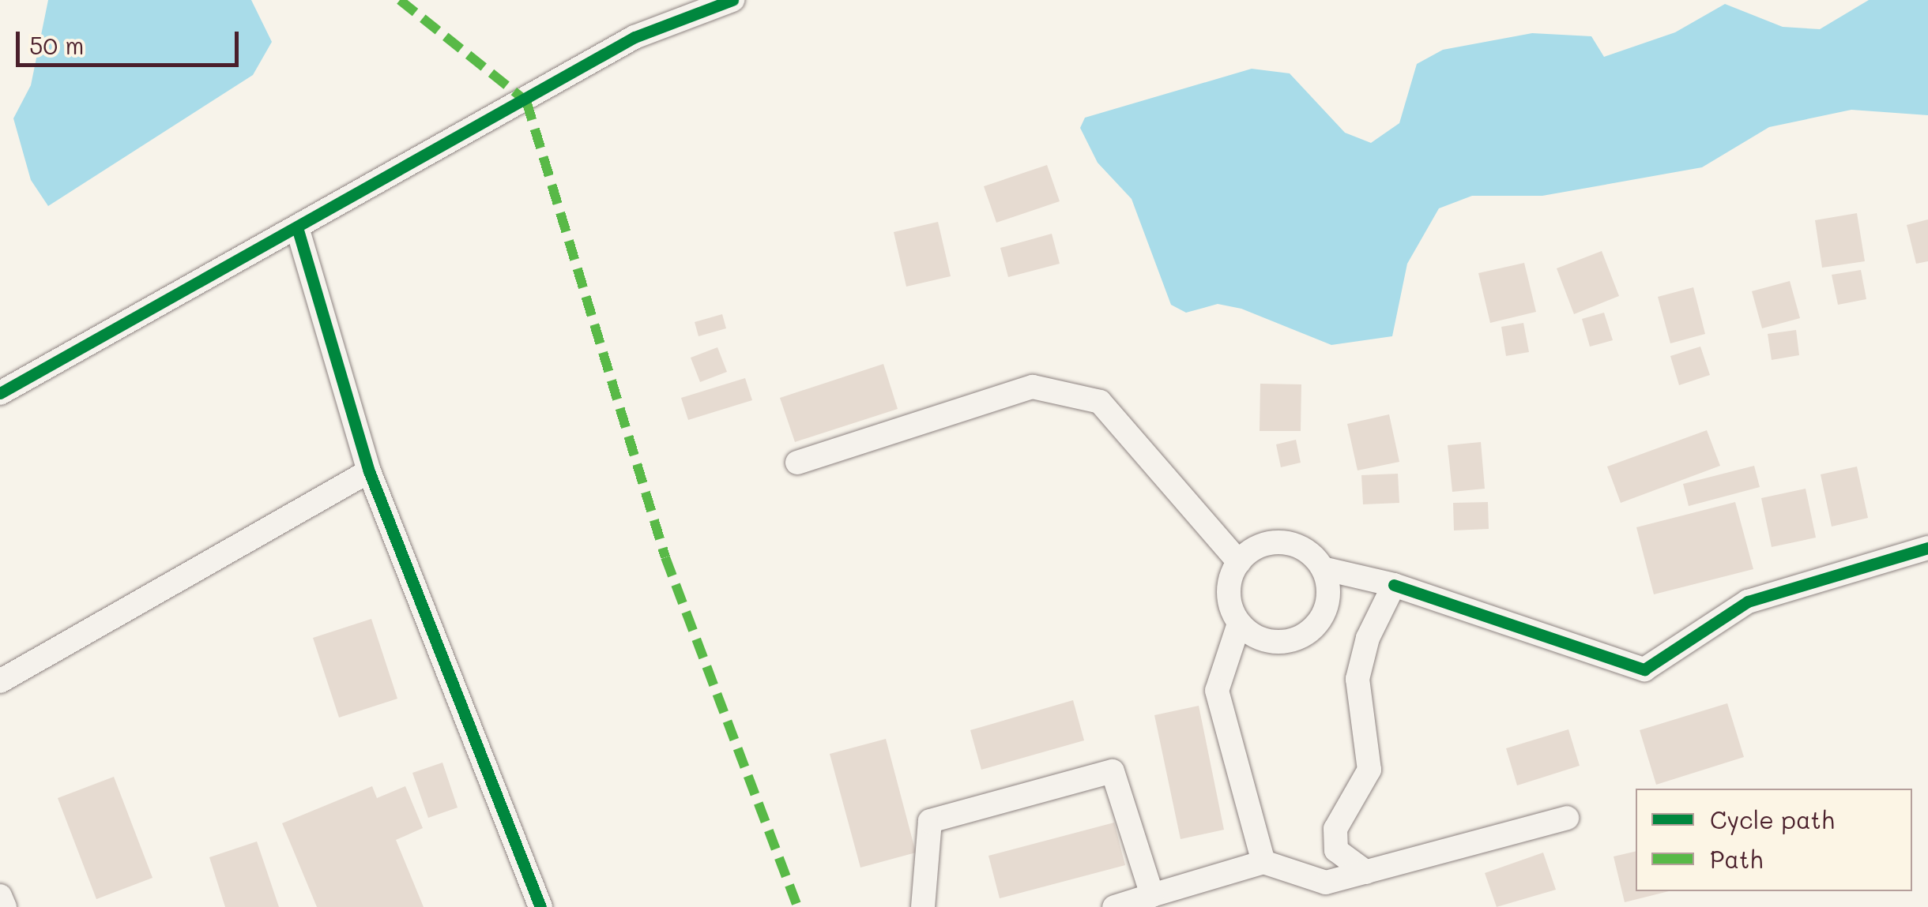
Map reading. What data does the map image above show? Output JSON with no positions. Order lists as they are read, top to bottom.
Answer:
{
  "legend": ["Cycle path", "Path"],
  "scale_bar": "50 m"
}
